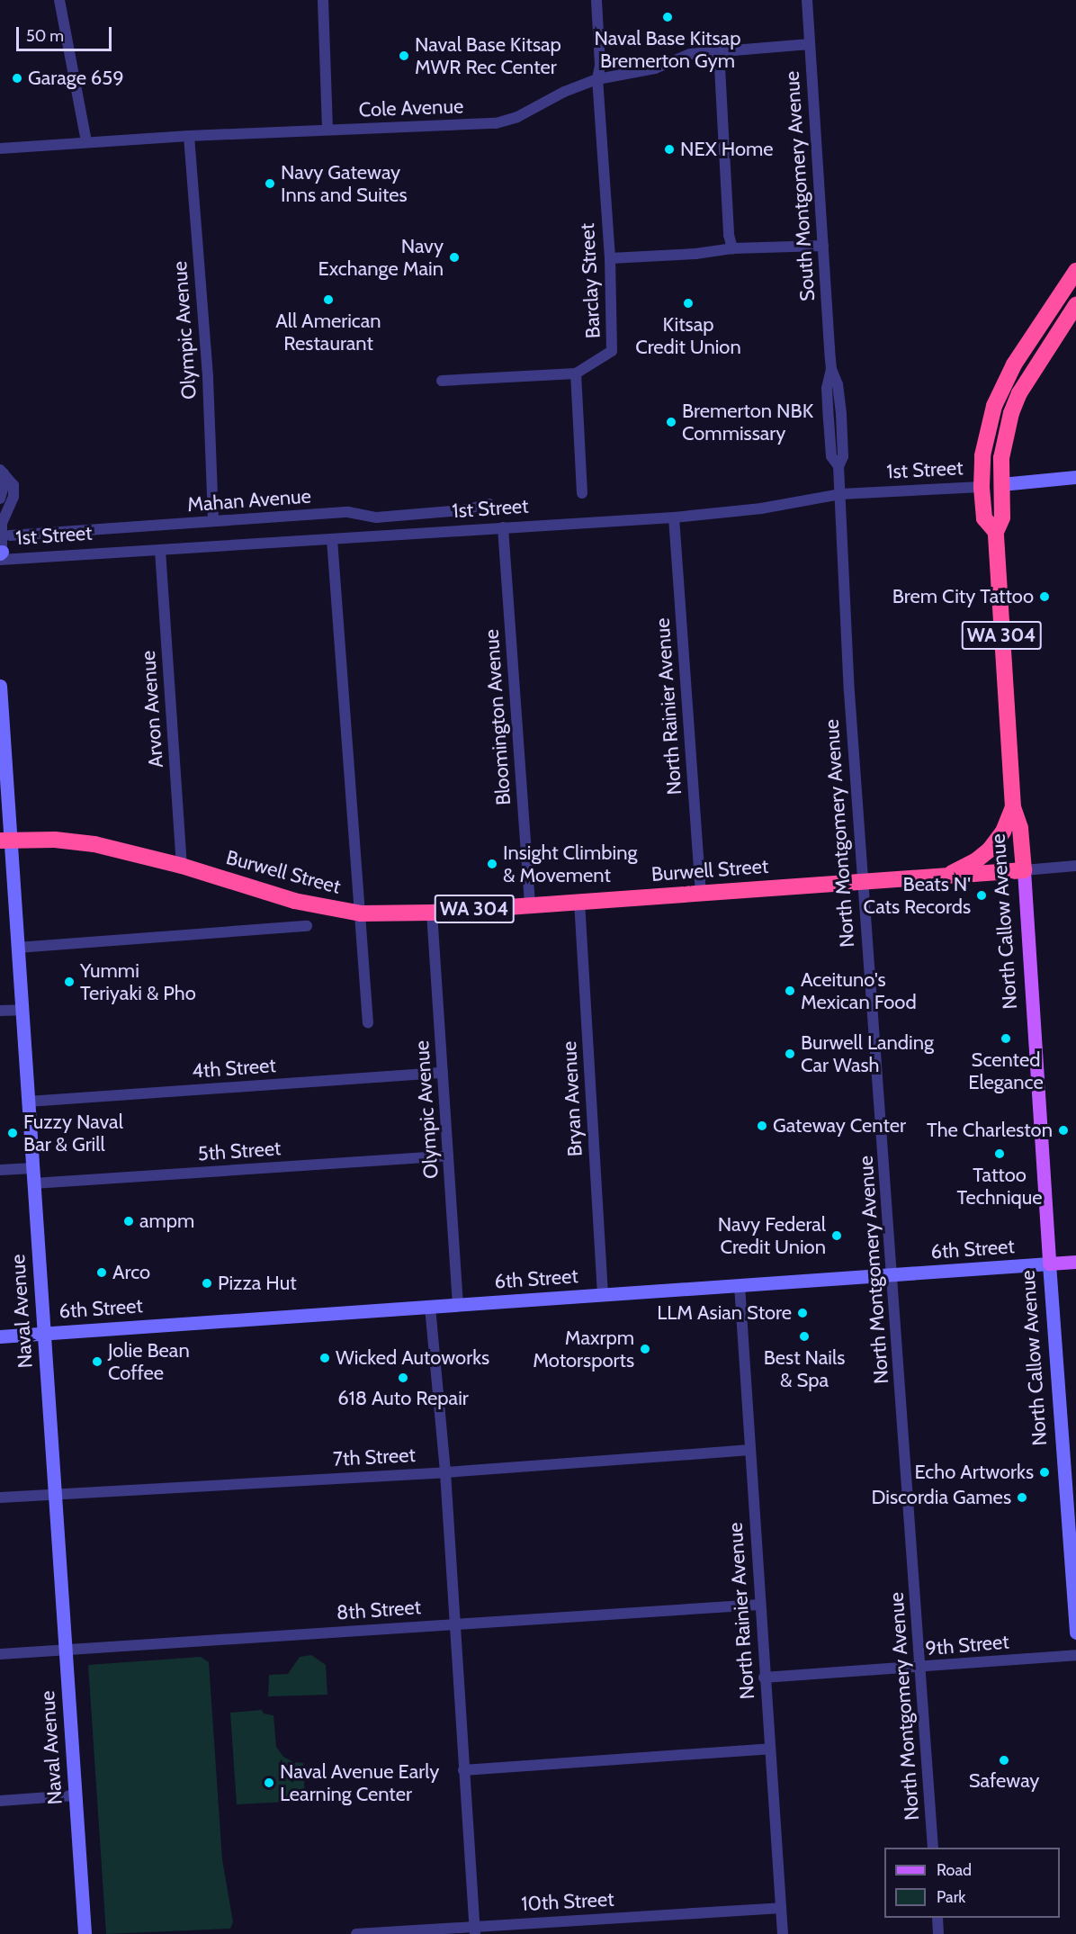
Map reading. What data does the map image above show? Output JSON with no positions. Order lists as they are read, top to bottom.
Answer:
{
  "streets": {
    "highway": ["WA 304", "Burwell Street", "North Callow Avenue"],
    "main road": ["6th Street"],
    "street": [
      "Cole Avenue",
      "South Montgomery Avenue",
      "Barclay Street",
      "Olympic Avenue",
      "1st Street",
      "Mahan Avenue",
      "North Rainier Avenue",
      "Arvon Avenue",
      "Bloomington Avenue",
      "North Montgomery Avenue",
      "4th Street",
      "Bryan Avenue",
      "5th Street",
      "Naval Avenue",
      "7th Street",
      "8th Street",
      "9th Street",
      "10th Street"
    ]
  },
  "crossings": [
    ["Cole Avenue", "South Montgomery Avenue"],
    ["Cole Avenue", "Barclay Street"],
    ["Cole Avenue", "Olympic Avenue"],
    ["South Montgomery Avenue", "1st Street"],
    ["South Montgomery Avenue", "North Montgomery Avenue"],
    ["Olympic Avenue", "Mahan Avenue"],
    ["Olympic Avenue", "Burwell Street"],
    ["Olympic Avenue", "4th Street"],
    ["Olympic Avenue", "5th Street"],
    ["Olympic Avenue", "6th Street"],
    ["1st Street", "WA 304"],
    ["1st Street", "North Rainier Avenue"],
    ["1st Street", "Arvon Avenue"],
    ["1st Street", "Bloomington Avenue"],
    ["1st Street", "North Montgomery Avenue"],
    ["1st Street", "North Callow Avenue"],
    ["WA 304", "Burwell Street"],
    ["WA 304", "North Callow Avenue"],
    ["North Rainier Avenue", "Burwell Street"],
    ["North Rainier Avenue", "6th Street"],
    ["North Rainier Avenue", "7th Street"],
    ["North Rainier Avenue", "8th Street"],
    ["North Rainier Avenue", "9th Street"],
    ["North Rainier Avenue", "10th Street"],
    ["Arvon Avenue", "Burwell Street"],
    ["Bloomington Avenue", "Burwell Street"],
    ["North Montgomery Avenue", "Burwell Street"],
    ["North Montgomery Avenue", "6th Street"],
    ["North Montgomery Avenue", "9th Street"],
    ["Burwell Street", "North Callow Avenue"],
    ["Burwell Street", "Bryan Avenue"],
    ["Burwell Street", "Naval Avenue"],
    ["North Callow Avenue", "6th Street"],
    ["4th Street", "Naval Avenue"],
    ["Bryan Avenue", "6th Street"],
    ["5th Street", "Naval Avenue"],
    ["6th Street", "Naval Avenue"],
    ["Naval Avenue", "7th Street"],
    ["Naval Avenue", "8th Street"]
  ],
  "places": [
    "Naval Base Kitsap Bremerton Gym",
    "Naval Base Kitsap MWR Rec Center",
    "Garage 659",
    "NEX Home",
    "Navy Gateway Inns and Suites",
    "Navy Exchange Main",
    "All American Restaurant",
    "Kitsap Credit Union",
    "Bremerton NBK Commissary",
    "Brem City Tattoo",
    "Insight Climbing & Movement",
    "Beats N' Cats Records",
    "Yummi Teriyaki & Pho",
    "Aceituno's Mexican Food",
    "Scented Elegance",
    "Burwell Landing Car Wash",
    "Gateway Center",
    "The Charleston",
    "Fuzzy Naval Bar & Grill",
    "Tattoo Technique",
    "ampm",
    "Navy Federal Credit Union",
    "Arco",
    "Pizza Hut",
    "LLM Asian Store",
    "Best Nails & Spa",
    "Maxrpm Motorsports",
    "Wicked Autoworks",
    "Jolie Bean Coffee",
    "618 Auto Repair",
    "Echo Artworks",
    "Discordia Games",
    "Safeway",
    "Naval Avenue Early Learning Center"
  ],
  "legend": ["Road", "Park"],
  "scale_bar": "50 m"
}
